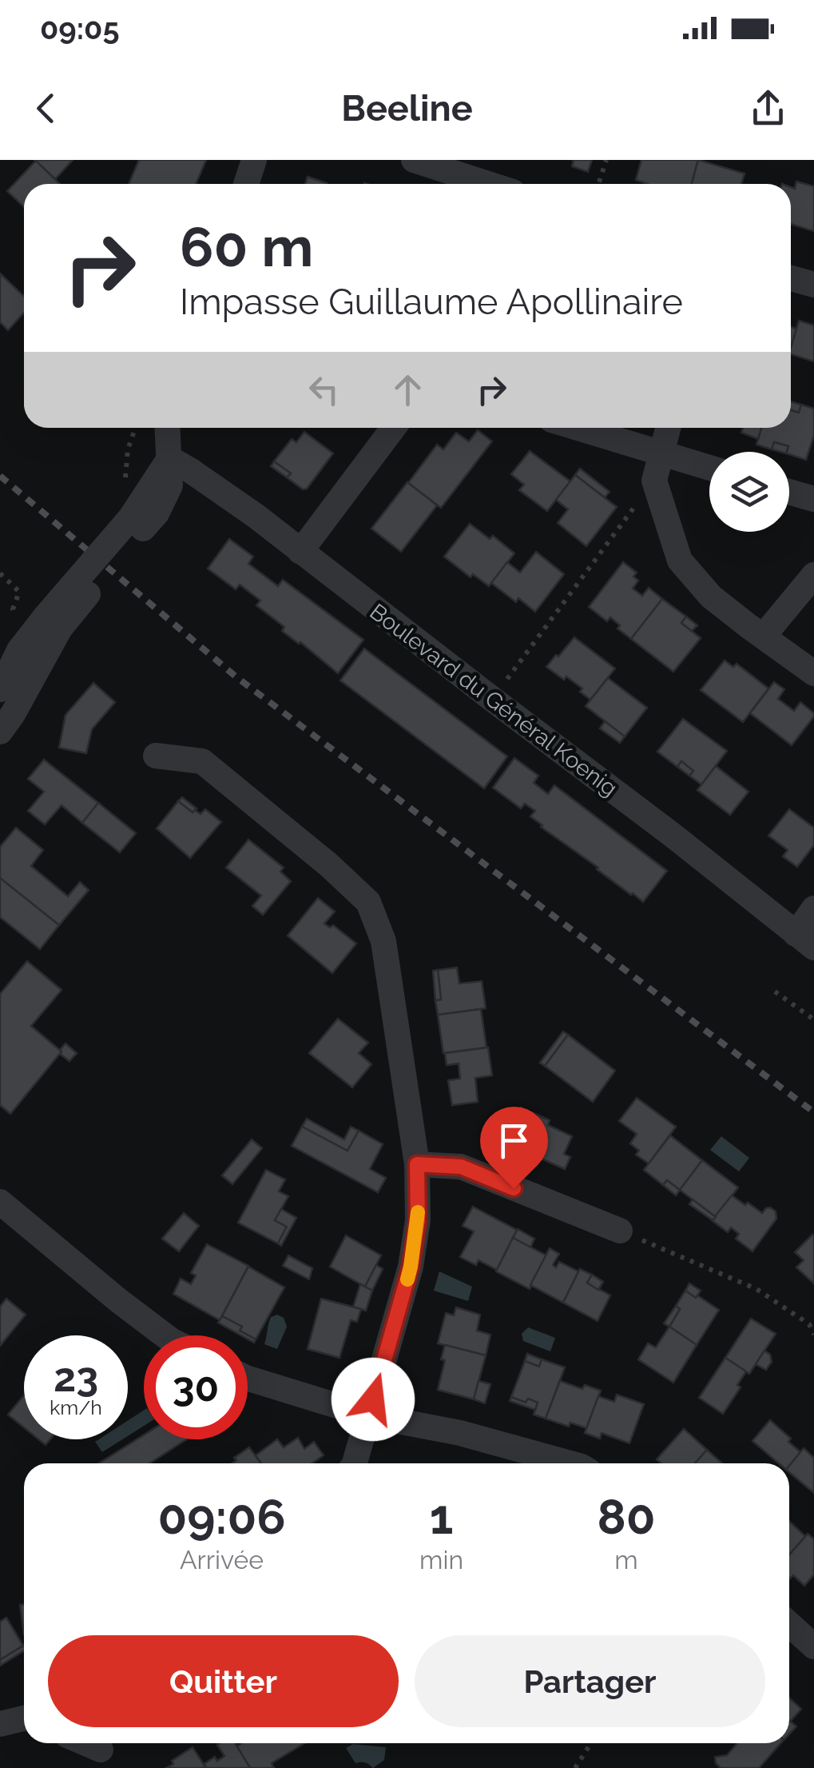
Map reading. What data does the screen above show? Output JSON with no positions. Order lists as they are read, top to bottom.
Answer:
{
  "streets": {
    "street": ["Boulevard du Général Koenig"]
  },
  "page": {
    "status": "09:05",
    "header": "Beeline",
    "turn": ["60 m", "Impasse Guillaume Apollinaire"],
    "speed": "23 km/h",
    "limit": "30",
    "eta": [
      "09:06",
      "Arrivée",
      "1",
      "min",
      "80",
      "m"
    ],
    "buttons": ["Quitter", "Partager"]
  }
}
